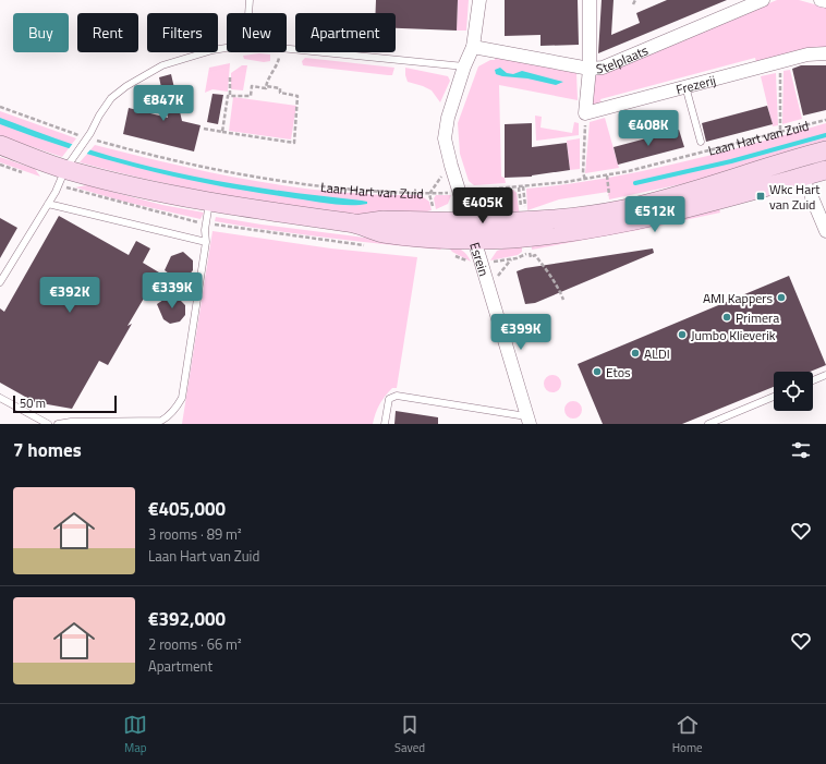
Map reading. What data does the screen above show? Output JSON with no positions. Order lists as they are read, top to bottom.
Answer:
{
  "streets": {
    "street": ["Stelplaats", "Frezerij", "Esrein"],
    "path": ["Laan Hart van Zuid"]
  },
  "crossings": [
    ["Stelplaats", "Esrein"],
    ["Laan Hart van Zuid", "Esrein"]
  ],
  "places": {
    "transit": ["Wkc Hart van Zuid"],
    "other": [
      "AMI Kappers",
      "Primera",
      "Jumbo Klieverik",
      "ALDI",
      "Etos"
    ]
  },
  "scale_bar": "50 m",
  "page": {
    "chip": [
      "Buy",
      "Rent",
      "Filters",
      "New",
      "Apartment"
    ],
    "price": [
      "€847K",
      "€408K",
      "€405K",
      "€512K",
      "€339K",
      "€392K",
      "€399K"
    ],
    "scale": "50 m",
    "heading": "7 homes",
    "list": [
      {
        "name": "€405,000",
        "note": "3 rooms · 89 m² · Laan Hart van Zuid"
      },
      {
        "name": "€392,000",
        "note": "2 rooms · 66 m² · Apartment"
      }
    ],
    "tabs": ["Map", "Saved", "Home"]
  }
}
